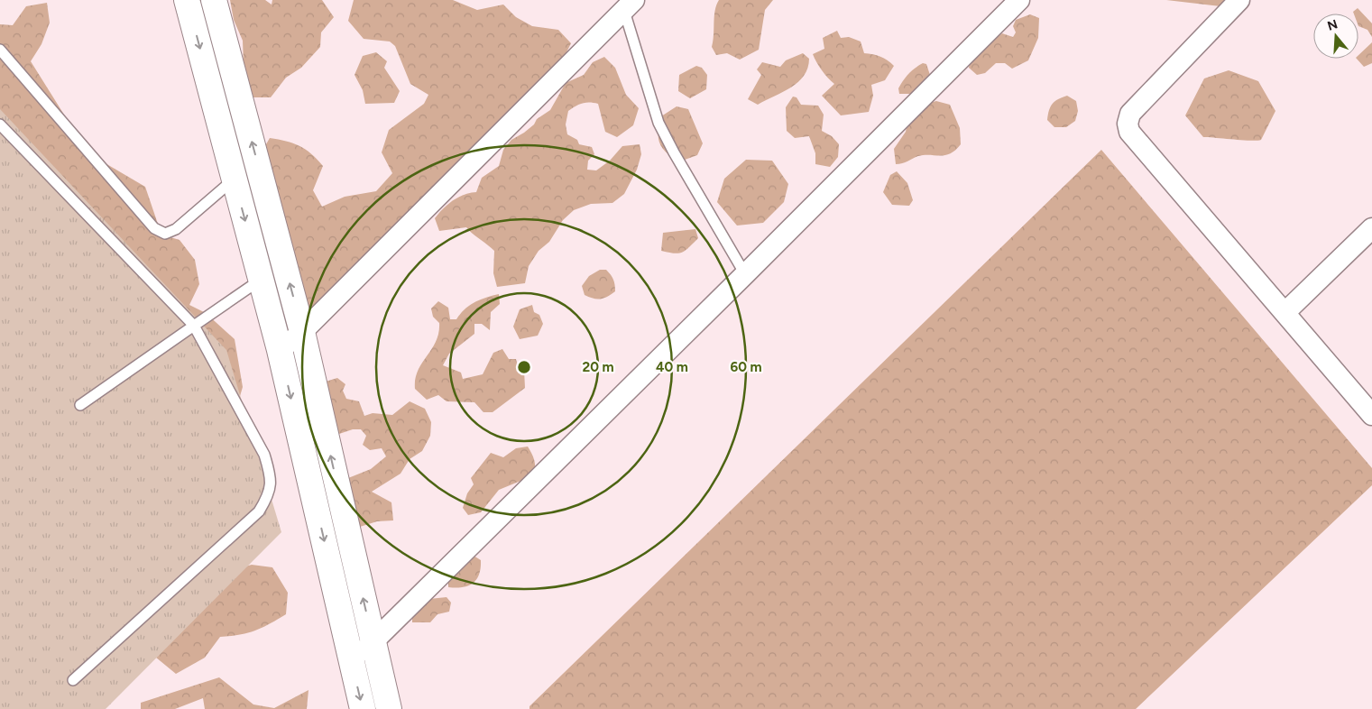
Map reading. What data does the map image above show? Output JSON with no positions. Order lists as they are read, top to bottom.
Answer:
{
  "north": "top",
  "rings": ["20 m", "40 m", "60 m"]
}
